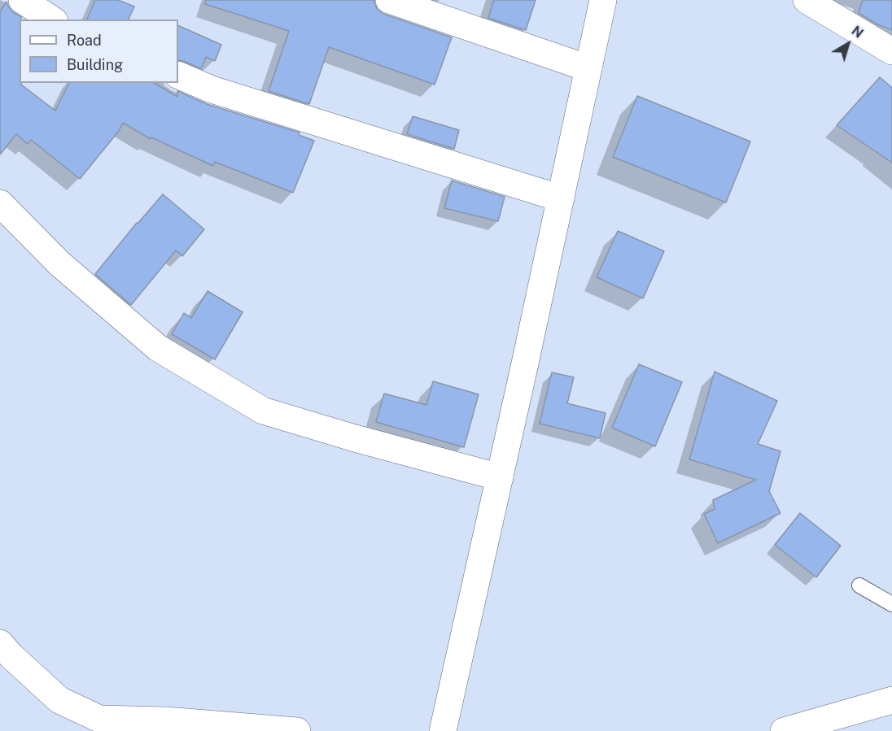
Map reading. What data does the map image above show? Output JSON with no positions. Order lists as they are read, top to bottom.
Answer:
{
  "legend": ["Road", "Building"],
  "north": "top right"
}
